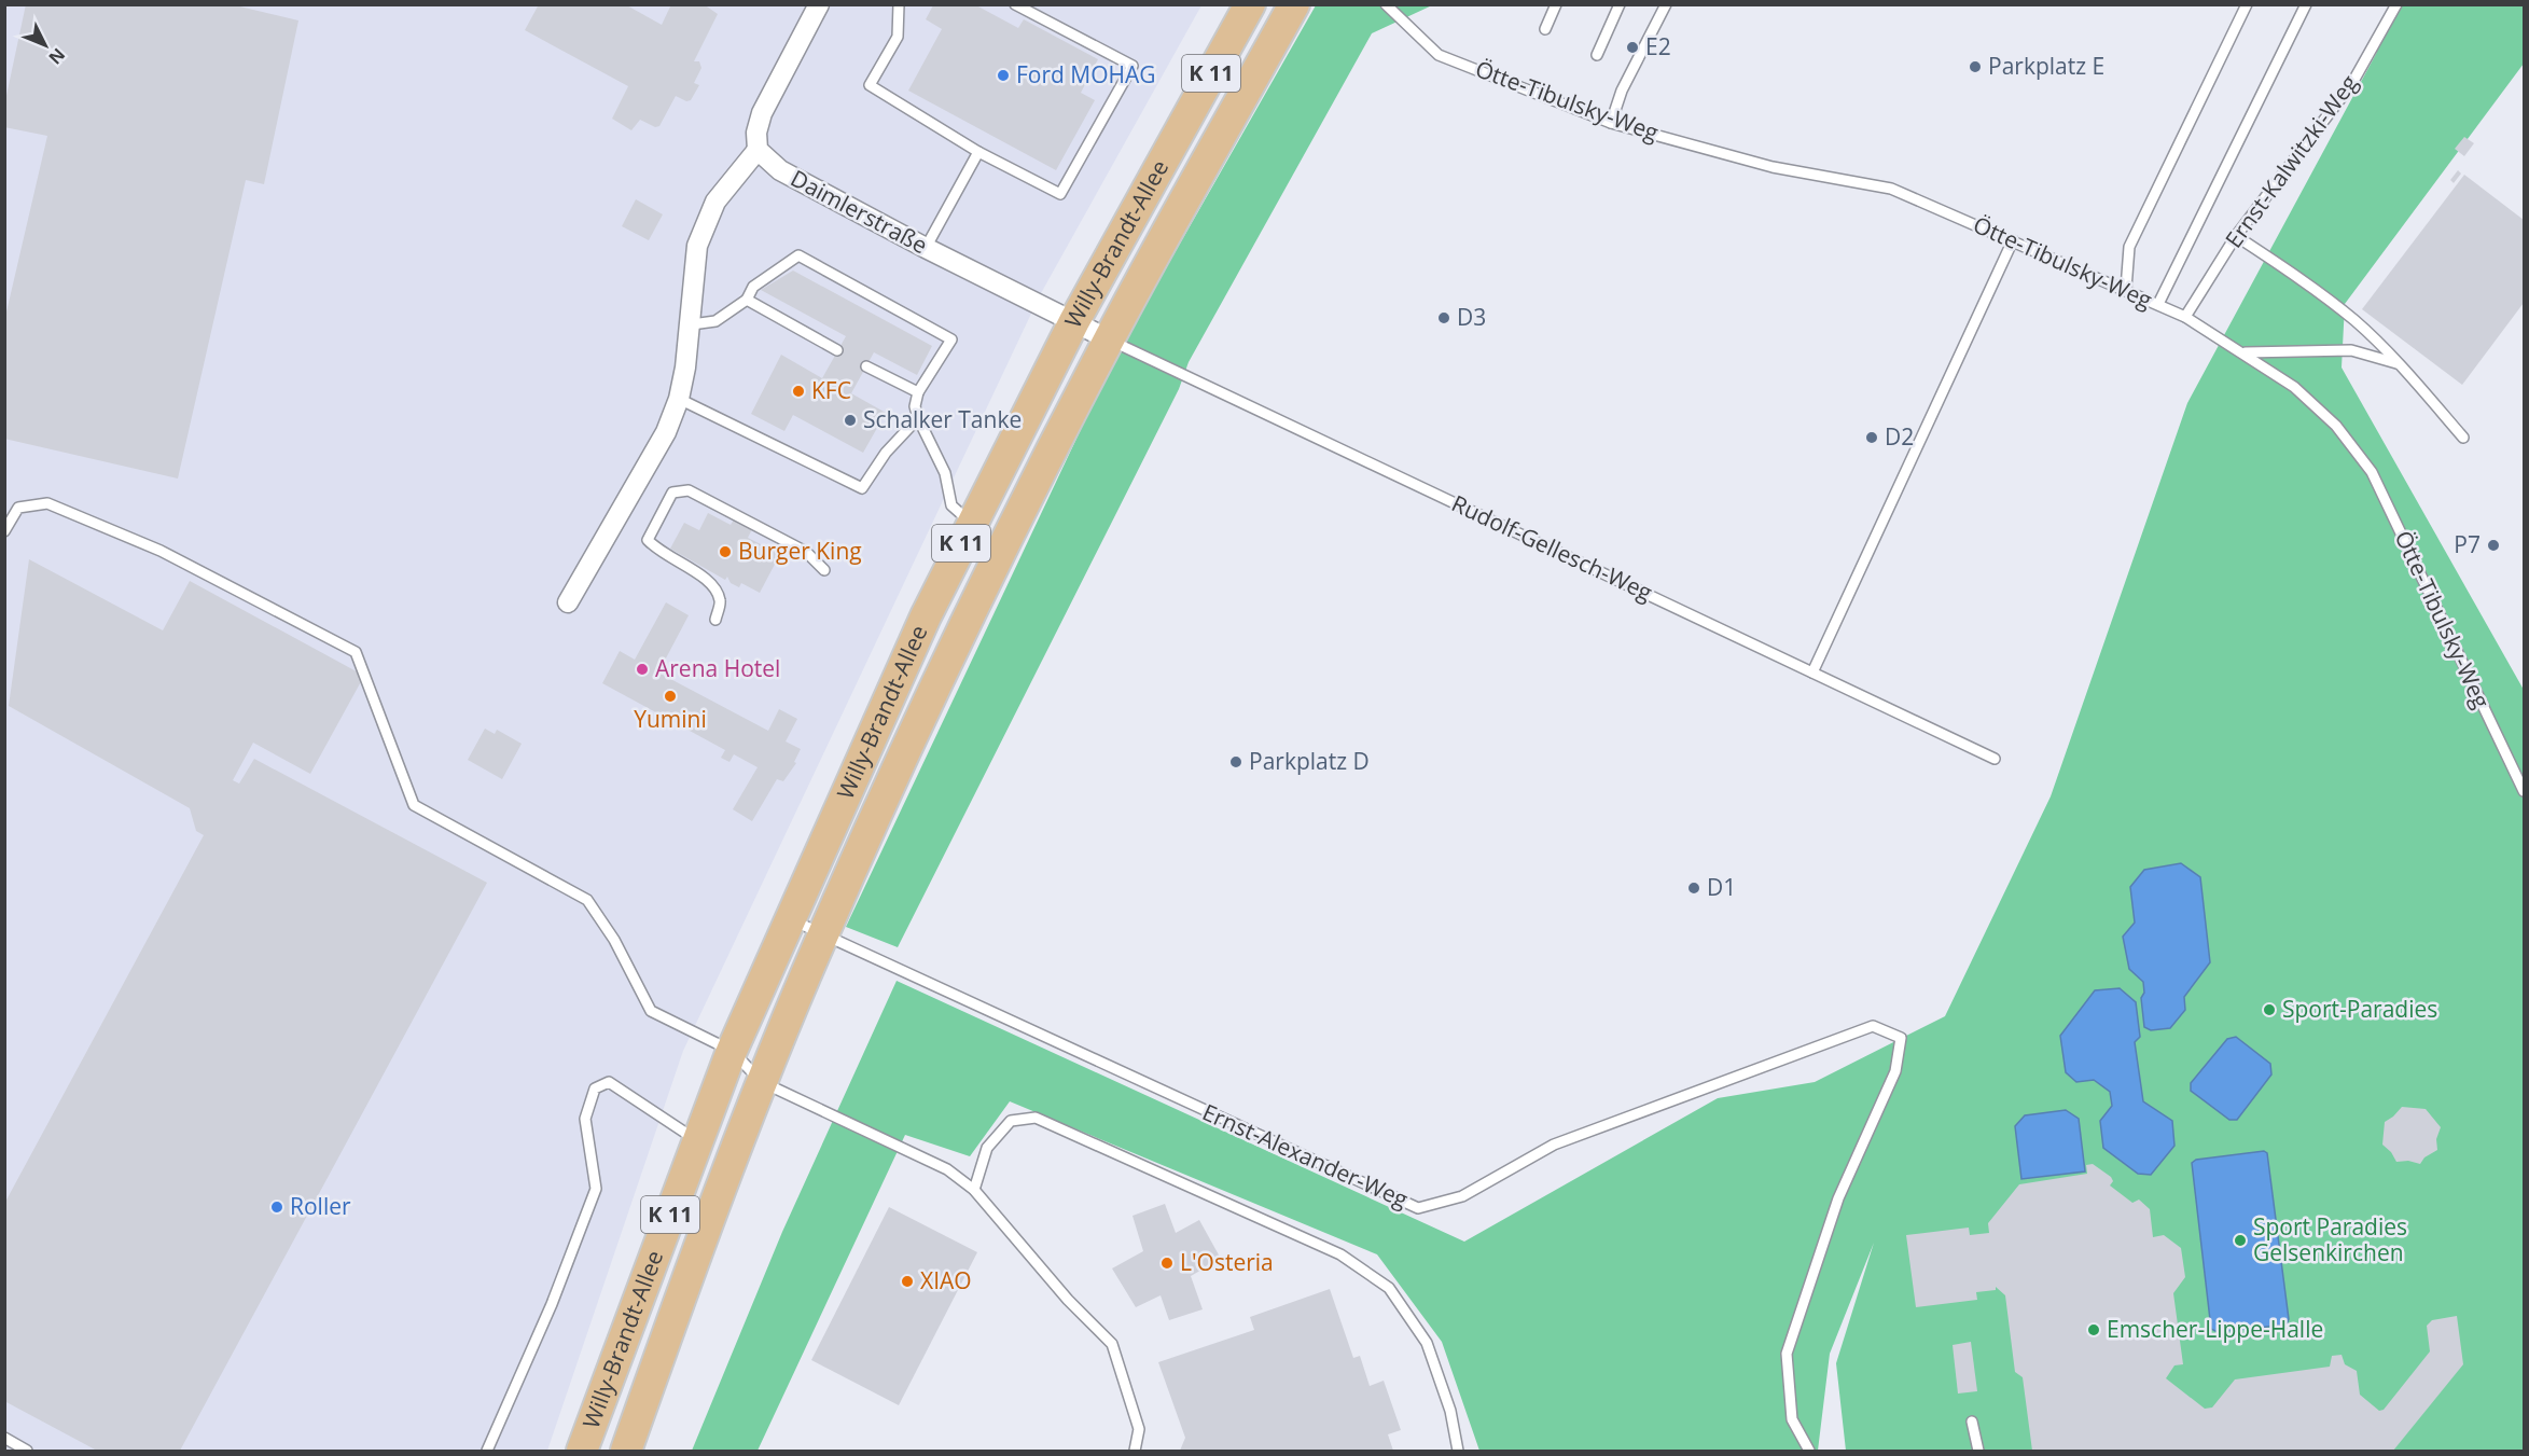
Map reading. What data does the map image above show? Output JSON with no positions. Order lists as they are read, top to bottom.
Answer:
{
  "streets": {
    "main road": ["K 11", "Willy-Brandt-Allee"],
    "street": ["Daimlerstraße"],
    "lane": [
      "Ötte-Tibulsky-Weg",
      "Ernst-Kalwitzki-Weg",
      "Rudolf-Gellesch-Weg",
      "Ernst-Alexander-Weg"
    ]
  },
  "crossings": [
    ["Ötte-Tibulsky-Weg", "Ernst-Kalwitzki-Weg"],
    ["Daimlerstraße", "Willy-Brandt-Allee"],
    ["Daimlerstraße", "Rudolf-Gellesch-Weg"],
    ["Willy-Brandt-Allee", "Rudolf-Gellesch-Weg"],
    ["Willy-Brandt-Allee", "Ernst-Alexander-Weg"]
  ],
  "places": [
    "E2",
    "Parkplatz E",
    "Ford MOHAG",
    "D3",
    "KFC",
    "Schalker Tanke",
    "D2",
    "P7",
    "Burger King",
    "Arena Hotel",
    "Yumini",
    "Parkplatz D",
    "D1",
    "Sport-Paradies",
    "Roller",
    "Sport Paradies Gelsenkirchen",
    "L'Osteria",
    "XIAO",
    "Emscher-Lippe-Halle"
  ],
  "north": "bottom right"
}
